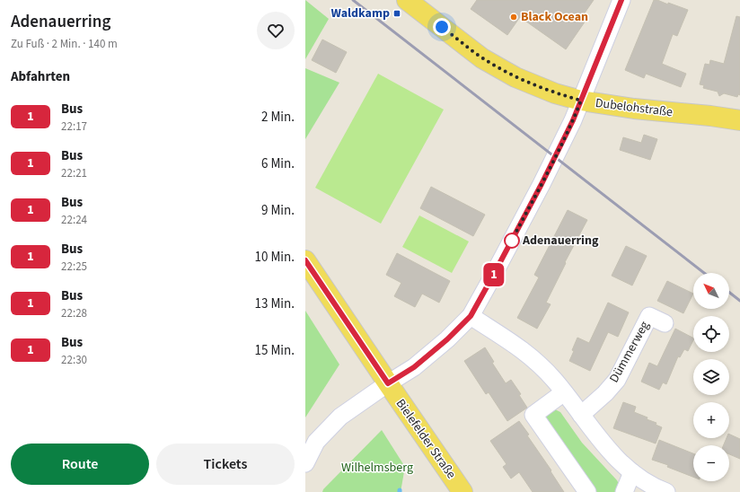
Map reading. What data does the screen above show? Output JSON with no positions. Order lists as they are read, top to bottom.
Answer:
{
  "streets": {
    "main road": ["Dubelohstraße", "Bielefelder Straße"],
    "street": ["Dümmerweg"]
  },
  "parks": ["Wilhelmsberg"],
  "places": {
    "transit": ["Waldkamp"],
    "other": ["Black Ocean", "Adenauerring"]
  },
  "lines": ["bus line 1"],
  "north": "top left",
  "page": {
    "heading": [
      ["Adenauerring", "Zu Fuß · 2 Min. · 140 m"],
      "Abfahrten"
    ],
    "on_map": "1",
    "list": [
      {
        "mark": "1",
        "name": "Bus",
        "note": "22:17",
        "value": "2 Min."
      },
      {
        "mark": "1",
        "name": "Bus",
        "note": "22:21",
        "value": "6 Min."
      },
      {
        "mark": "1",
        "name": "Bus",
        "note": "22:24",
        "value": "9 Min."
      },
      {
        "mark": "1",
        "name": "Bus",
        "note": "22:25",
        "value": "10 Min."
      },
      {
        "mark": "1",
        "name": "Bus",
        "note": "22:28",
        "value": "13 Min."
      },
      {
        "mark": "1",
        "name": "Bus",
        "note": "22:30",
        "value": "15 Min."
      }
    ],
    "map_buttons": ["+", "−"],
    "buttons": ["Route", "Tickets"]
  }
}
